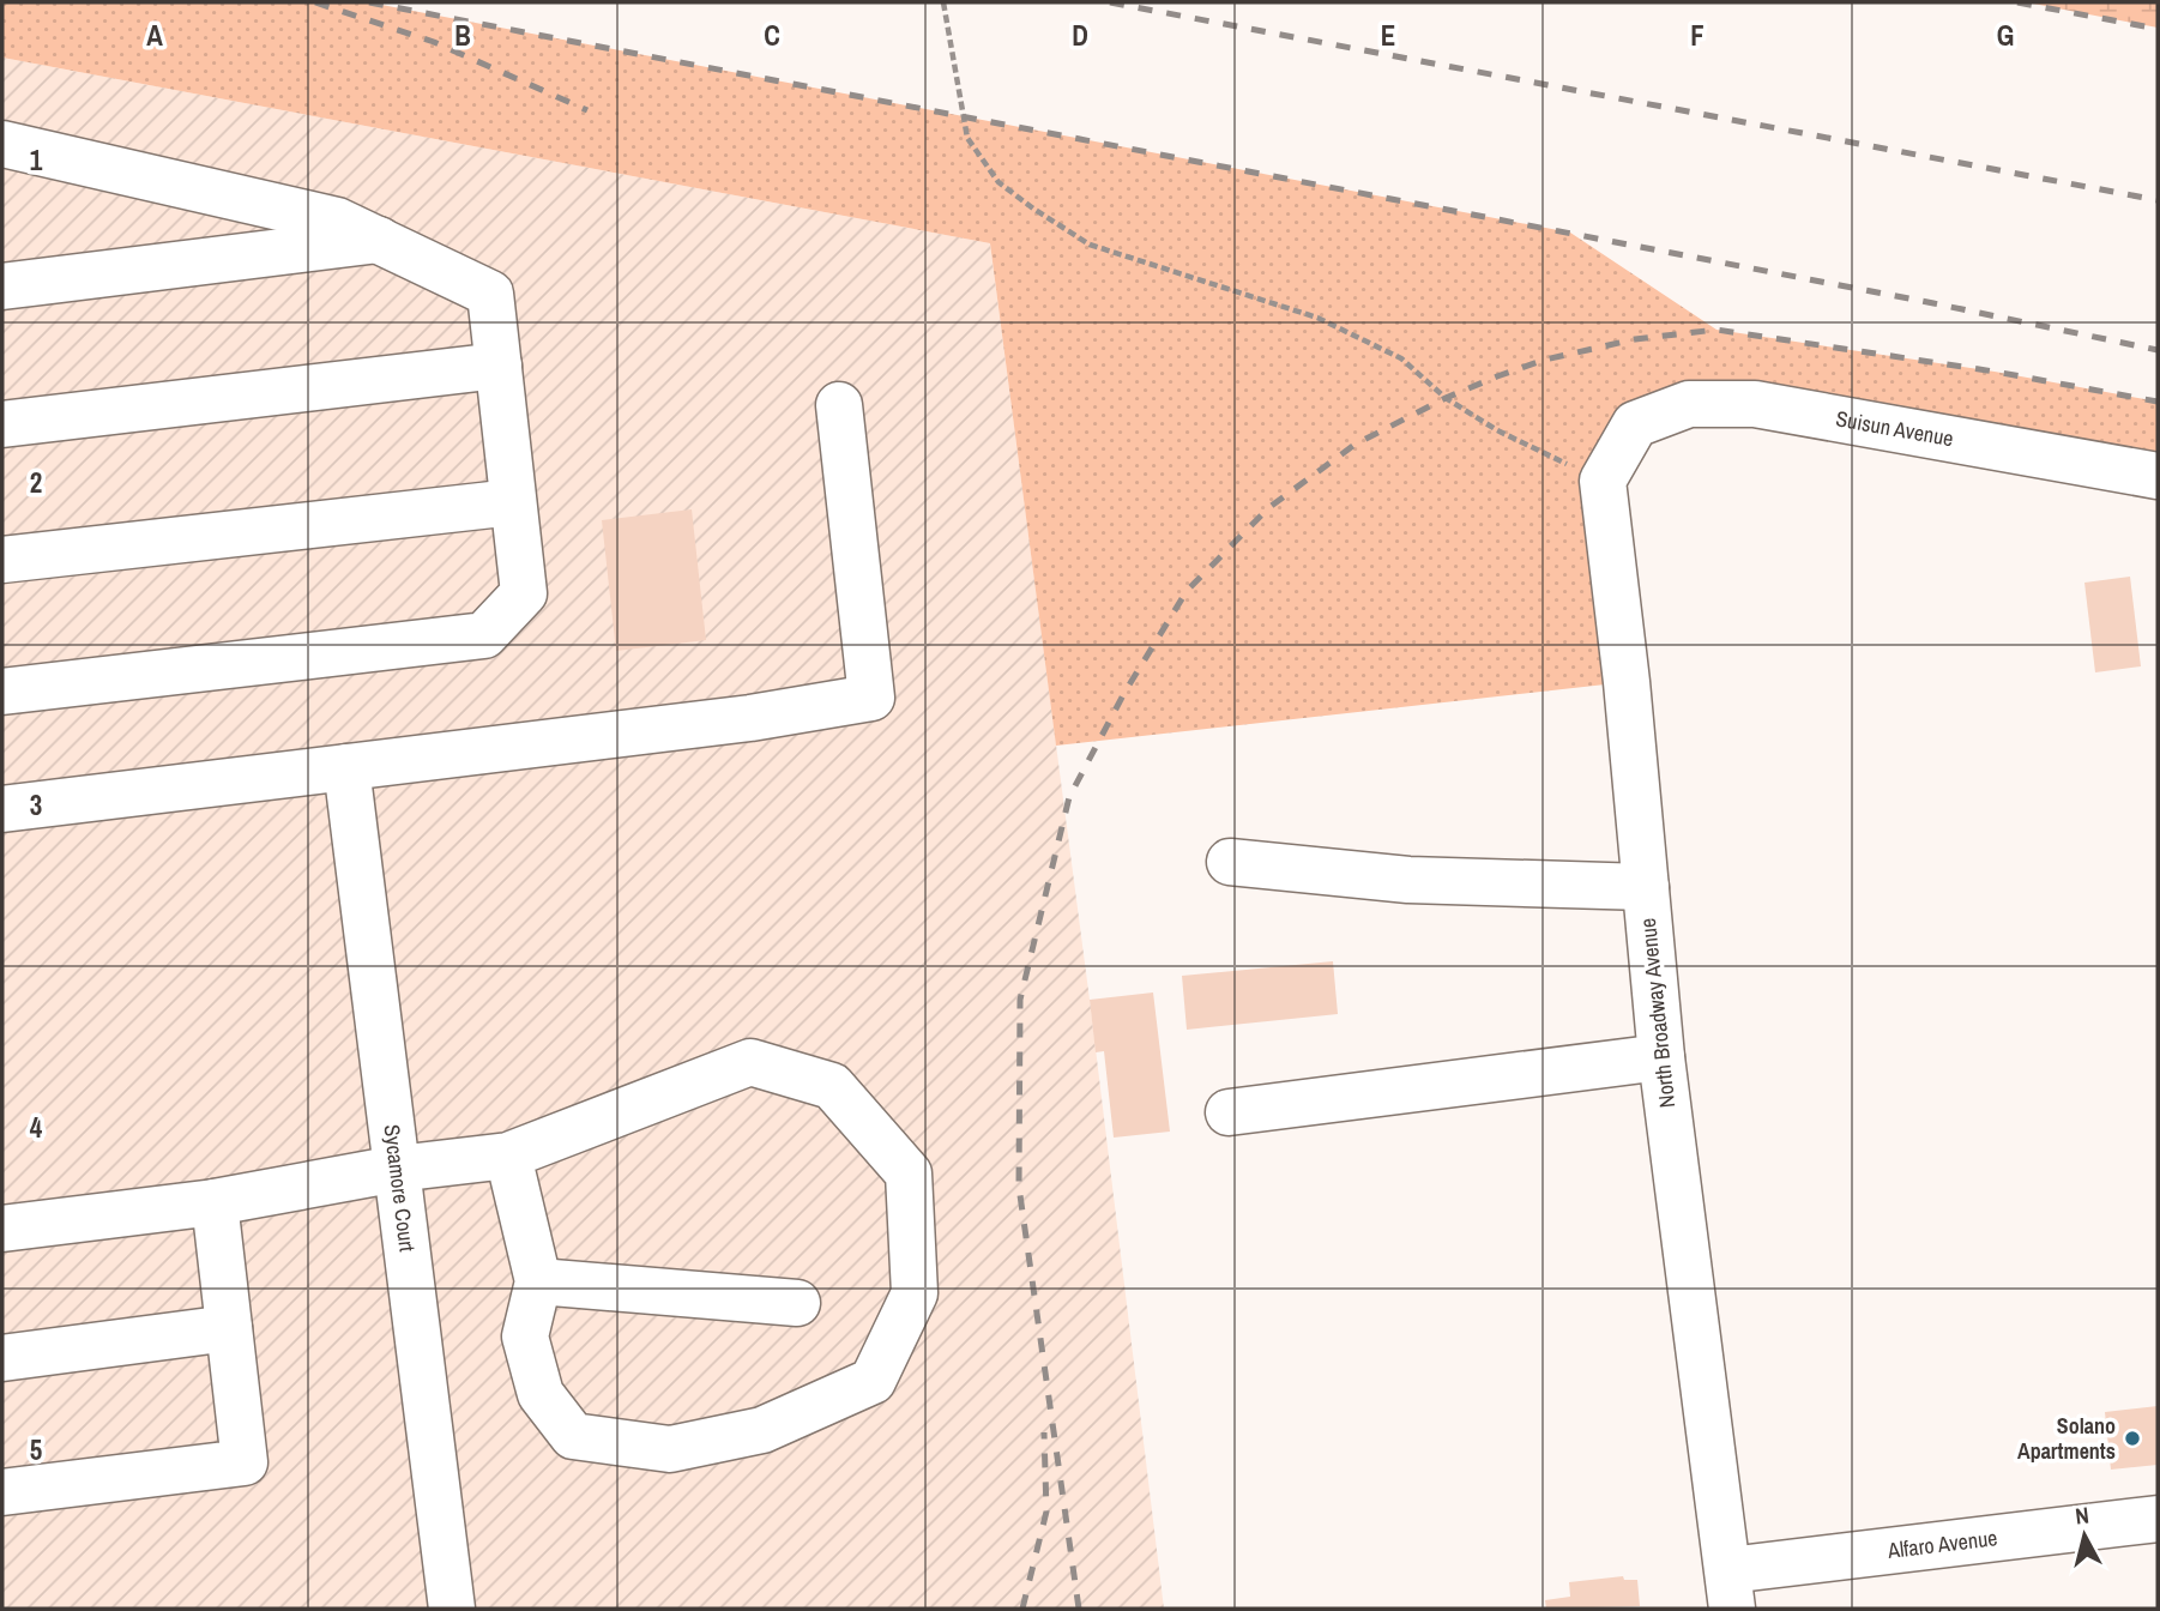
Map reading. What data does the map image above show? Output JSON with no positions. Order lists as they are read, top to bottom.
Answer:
{
  "streets": {
    "street": [
      "Suisun Avenue",
      "North Broadway Avenue",
      "Sycamore Court",
      "Alfaro Avenue"
    ]
  },
  "crossings": [
    ["Suisun Avenue", "North Broadway Avenue"],
    ["North Broadway Avenue", "Alfaro Avenue"]
  ],
  "places": ["Solano Apartments"],
  "north": "top",
  "grid": {
    "columns": [
      "A",
      "B",
      "C",
      "D",
      "E",
      "F",
      "G"
    ],
    "rows": [
      "1",
      "2",
      "3",
      "4",
      "5"
    ]
  }
}
